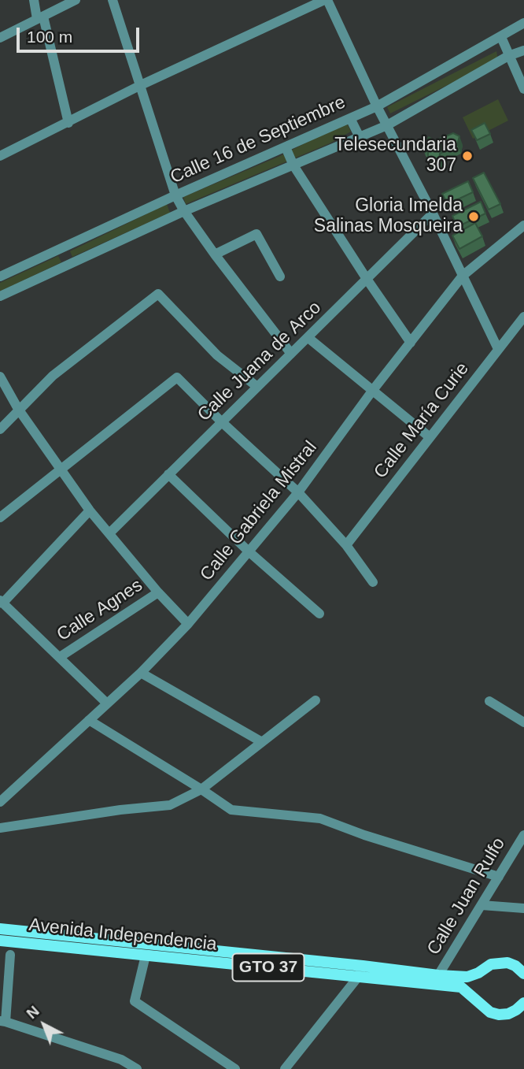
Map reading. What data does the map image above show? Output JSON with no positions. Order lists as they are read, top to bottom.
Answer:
{
  "streets": {
    "main road": ["Avenida Independencia", "GTO 37"],
    "street": [
      "Calle 16 de Septiembre",
      "Calle Juana de Arco",
      "Calle María Curie",
      "Calle Gabriela Mistral",
      "Calle Agnes",
      "Calle Juan Rulfo"
    ]
  },
  "crossings": [
    ["Calle Juan Rulfo", "Avenida Independencia"]
  ],
  "places": ["Telesecundaria 307", "Gloria Imelda Salinas Mosqueira"],
  "scale_bar": "100 m",
  "north": "top left"
}
